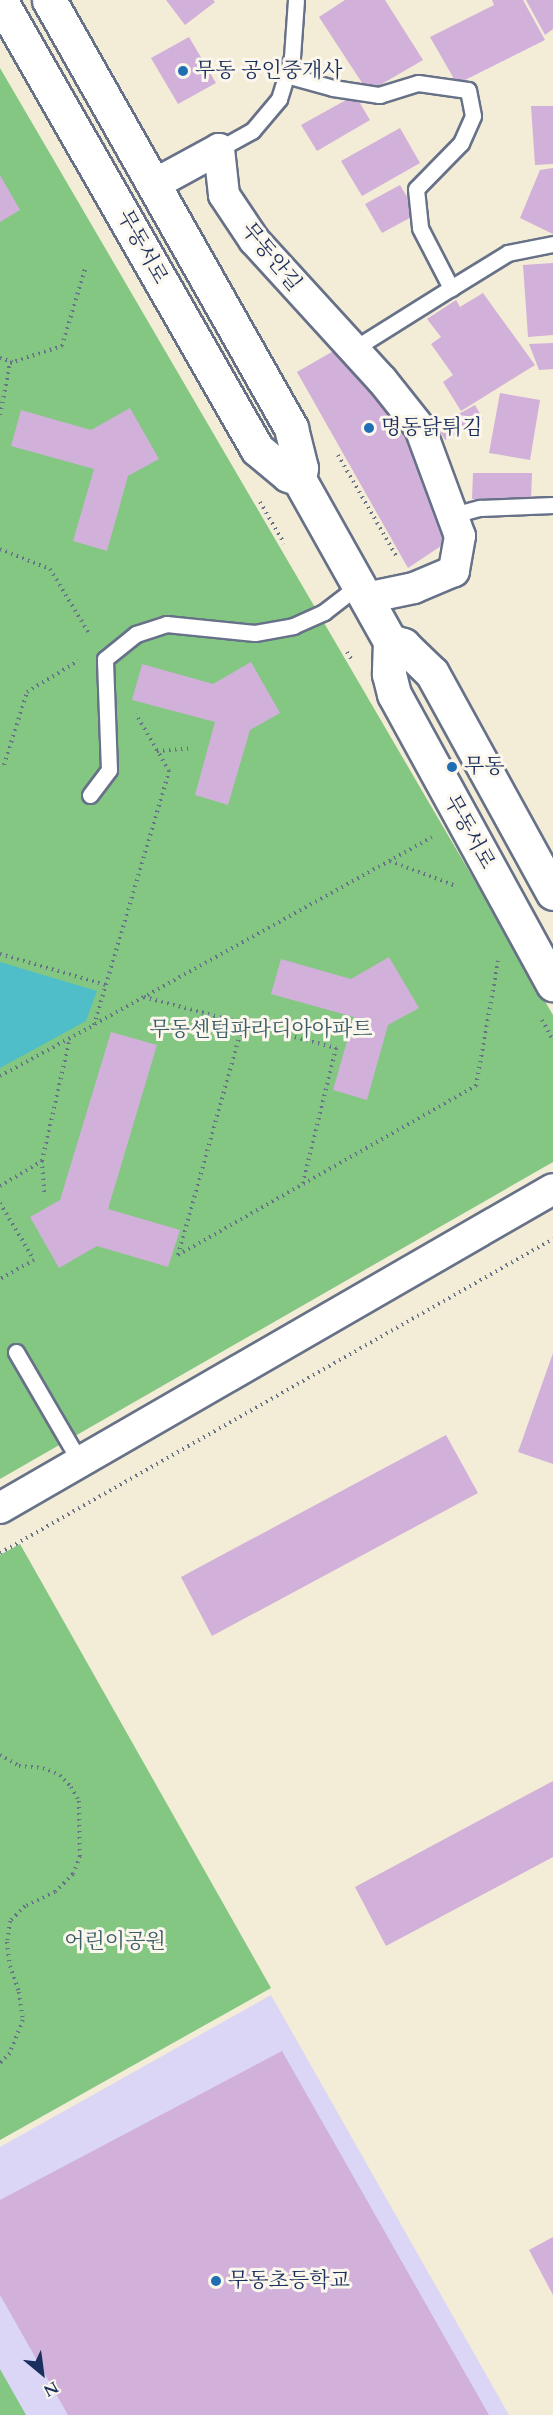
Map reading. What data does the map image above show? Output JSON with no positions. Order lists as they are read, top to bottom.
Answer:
{
  "streets": {
    "main road": ["무동서로"],
    "street": ["무동안길"]
  },
  "crossings": [
    ["무동서로", "무동안길"]
  ],
  "parks": ["무동센텀파라디아아파트", "어린이공원"],
  "places": [
    "무동 공인중개사",
    "명동닭튀김",
    "무동",
    "무동초등학교"
  ],
  "north": "bottom right"
}
